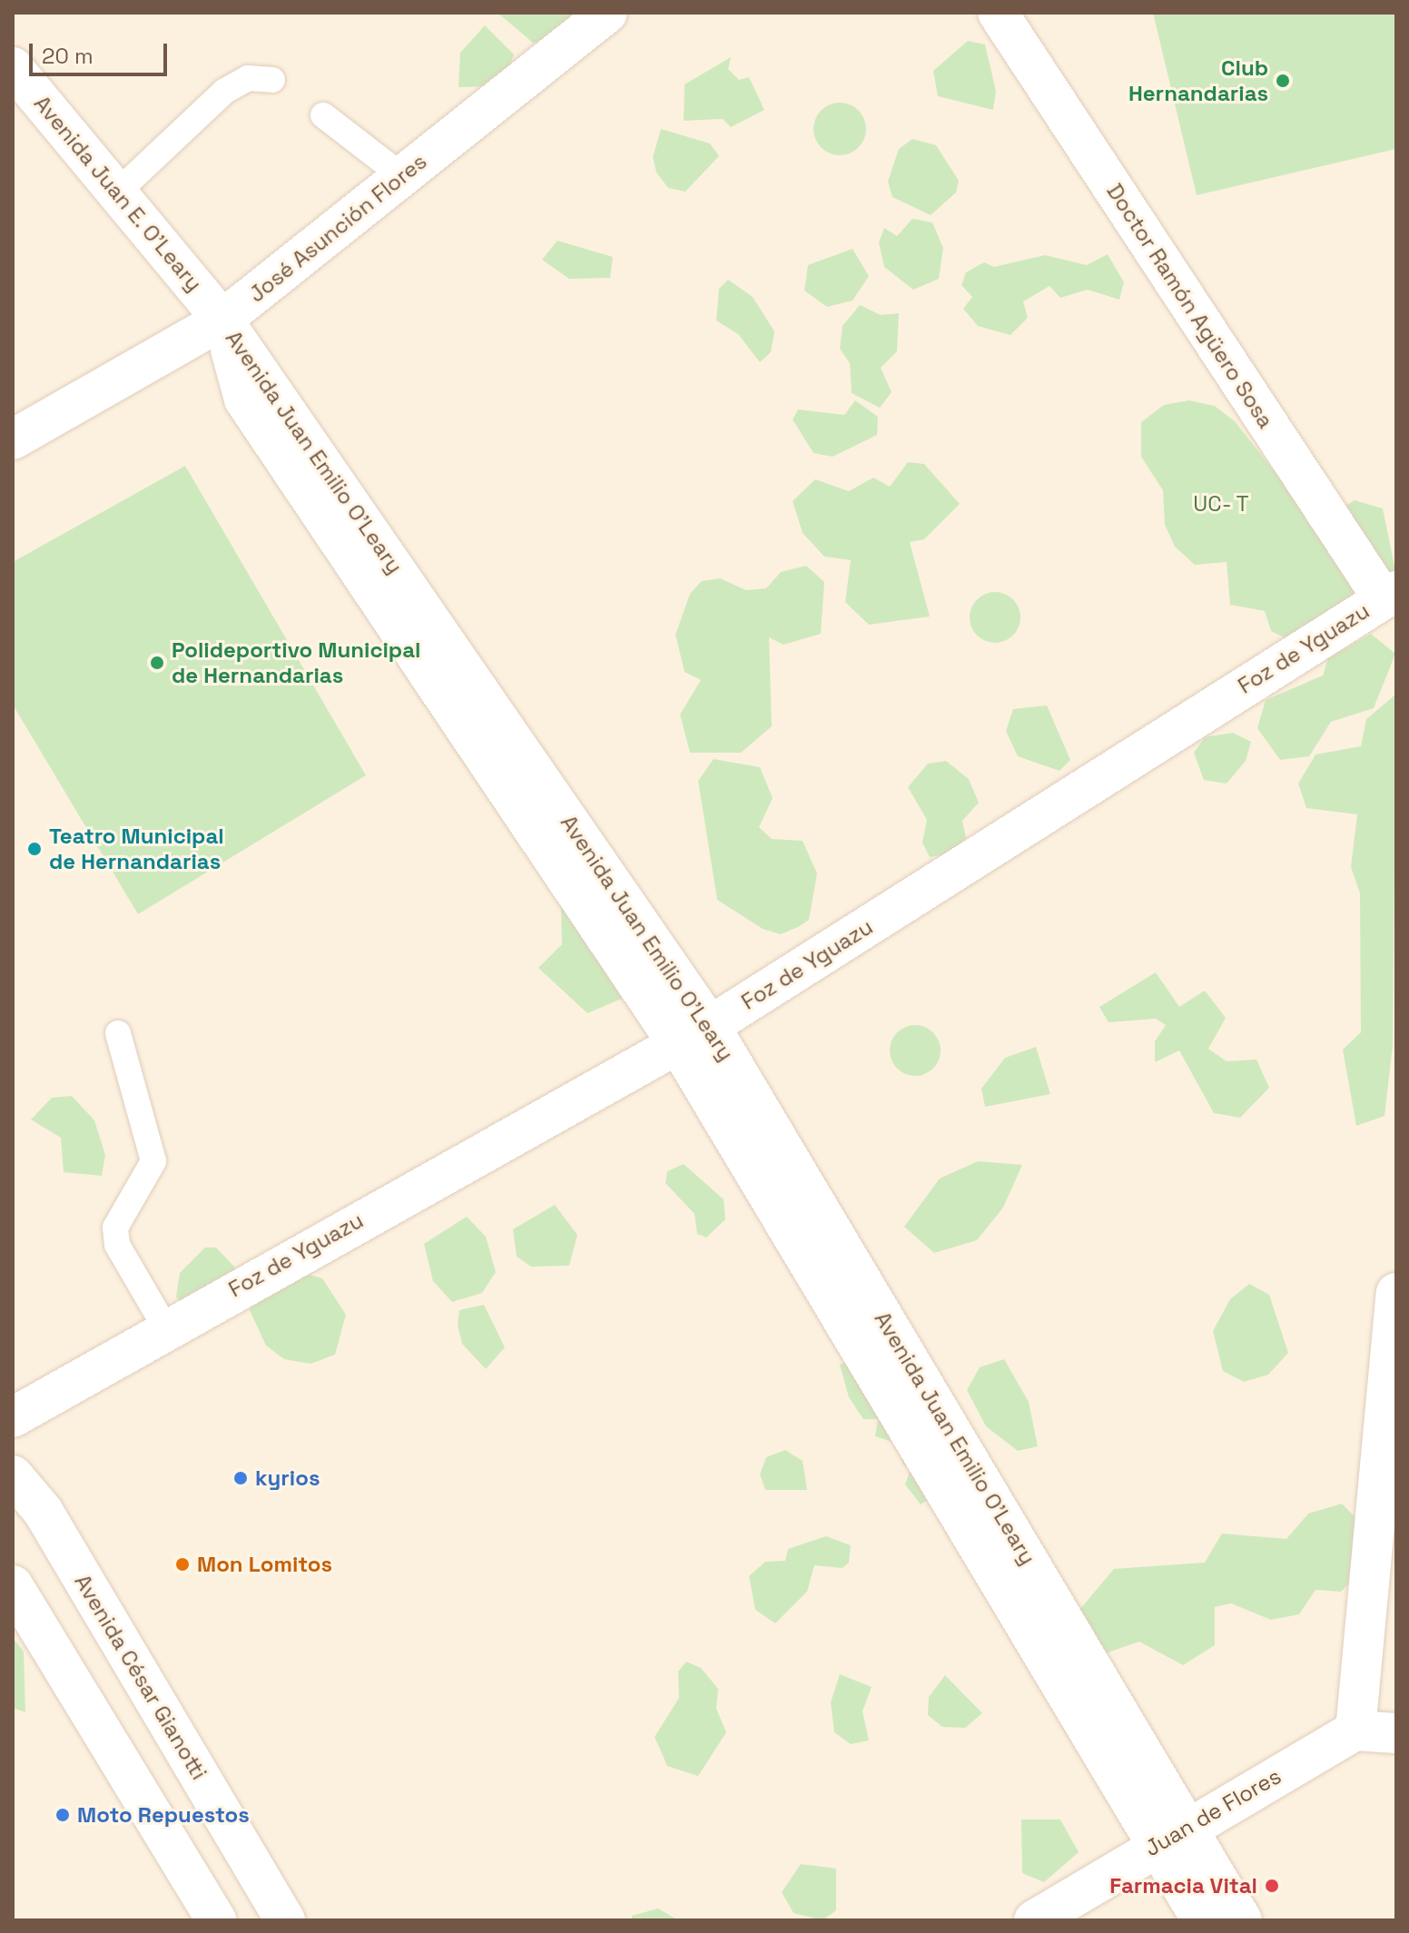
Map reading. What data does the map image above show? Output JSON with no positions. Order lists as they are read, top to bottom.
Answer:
{
  "streets": {
    "street": [
      "Avenida Juan E. O'Leary",
      "José Asunción Flores",
      "Doctor Ramón Agüero Sosa",
      "Avenida Juan Emilio O'Leary",
      "Foz de Yguazu",
      "Avenida César Gianotti",
      "Juan de Flores"
    ]
  },
  "crossings": [
    ["Avenida Juan E. O'Leary", "José Asunción Flores"],
    ["Avenida Juan E. O'Leary", "Avenida Juan Emilio O'Leary"],
    ["José Asunción Flores", "Avenida Juan Emilio O'Leary"],
    ["Doctor Ramón Agüero Sosa", "Foz de Yguazu"],
    ["Avenida Juan Emilio O'Leary", "Foz de Yguazu"],
    ["Avenida Juan Emilio O'Leary", "Juan de Flores"]
  ],
  "parks": ["UC- T"],
  "places": [
    "Club Hernandarias",
    "Polideportivo Municipal de Hernandarias",
    "Teatro Municipal de Hernandarias",
    "kyrios",
    "Mon Lomitos",
    "Moto Repuestos",
    "Farmacia Vital"
  ],
  "scale_bar": "20 m"
}
